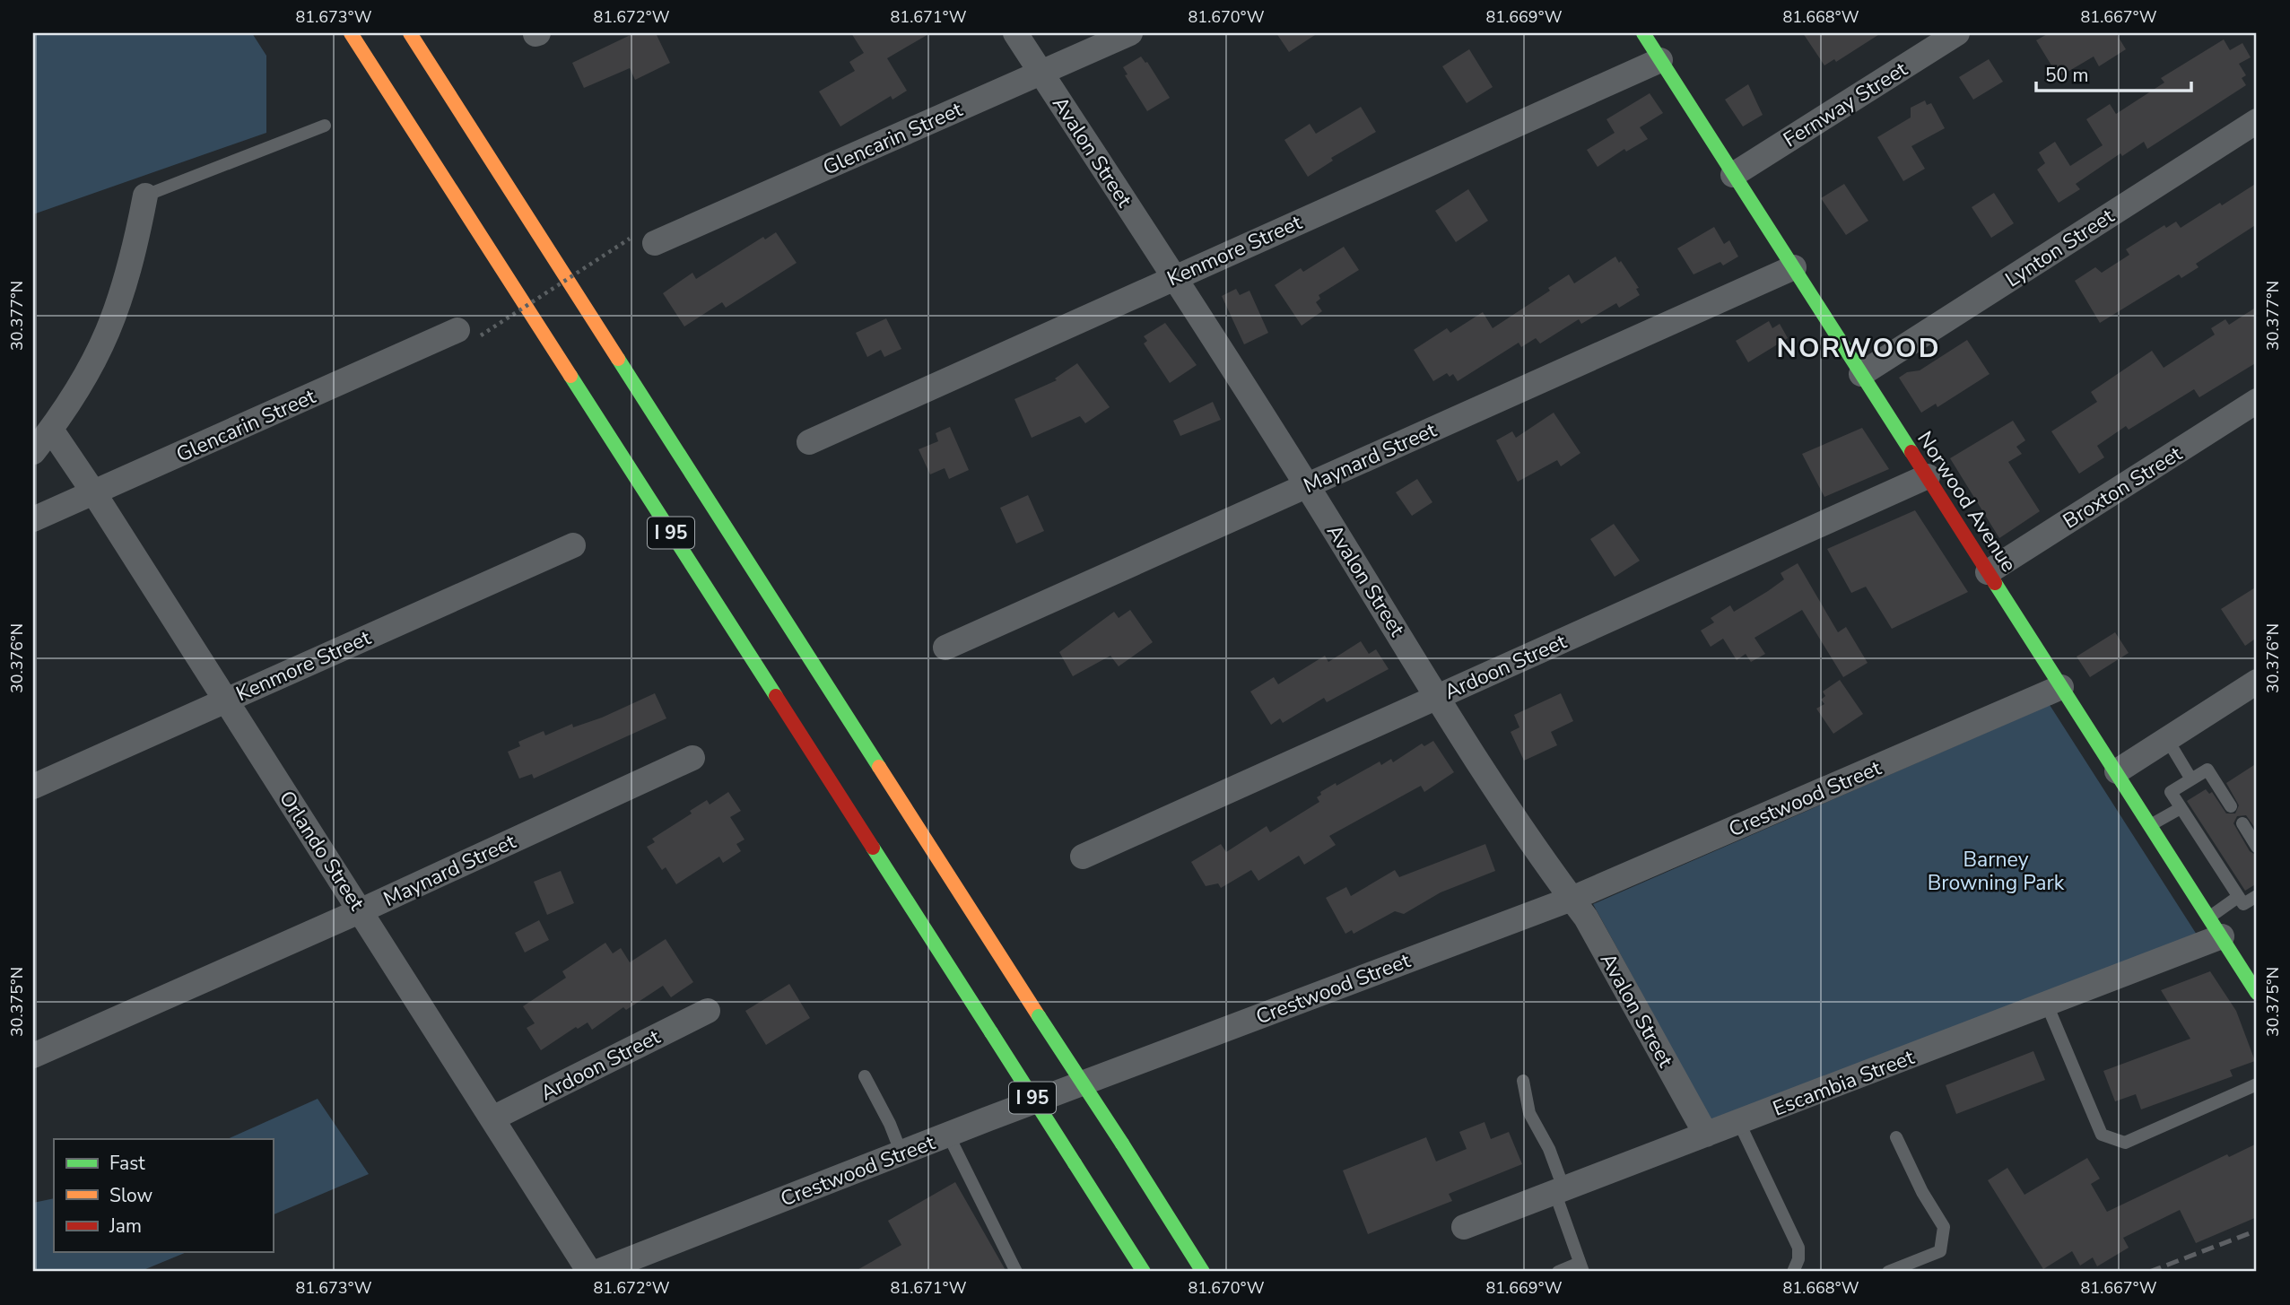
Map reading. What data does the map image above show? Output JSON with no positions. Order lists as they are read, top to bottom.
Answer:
{
  "streets": {
    "main road": ["Norwood Avenue", "I 95"],
    "street": [
      "Fernway Street",
      "Glencarin Street",
      "Avalon Street",
      "Lynton Street",
      "Kenmore Street",
      "Maynard Street",
      "Broxton Street",
      "Ardoon Street",
      "Crestwood Street",
      "Orlando Street",
      "Escambia Street"
    ]
  },
  "crossings": [
    ["Fernway Street", "Norwood Avenue"],
    ["Glencarin Street", "Avalon Street"],
    ["Glencarin Street", "Orlando Street"],
    ["Avalon Street", "Kenmore Street"],
    ["Avalon Street", "Maynard Street"],
    ["Avalon Street", "Ardoon Street"],
    ["Avalon Street", "Crestwood Street"],
    ["Avalon Street", "Escambia Street"],
    ["Lynton Street", "Norwood Avenue"],
    ["Kenmore Street", "Norwood Avenue"],
    ["Kenmore Street", "Orlando Street"],
    ["Maynard Street", "Norwood Avenue"],
    ["Maynard Street", "Orlando Street"],
    ["Broxton Street", "Norwood Avenue"],
    ["Norwood Avenue", "Ardoon Street"],
    ["Norwood Avenue", "Crestwood Street"],
    ["Norwood Avenue", "Escambia Street"],
    ["Ardoon Street", "Orlando Street"]
  ],
  "districts": ["NORWOOD"],
  "parks": ["Barney Browning Park"],
  "legend": ["Fast", "Slow", "Jam"],
  "scale_bar": "50 m",
  "coordinates": [
    "81.673°W",
    "81.672°W",
    "81.671°W",
    "81.670°W",
    "81.669°W",
    "81.668°W",
    "81.667°W",
    "30.377°N",
    "30.376°N",
    "30.375°N"
  ]
}
